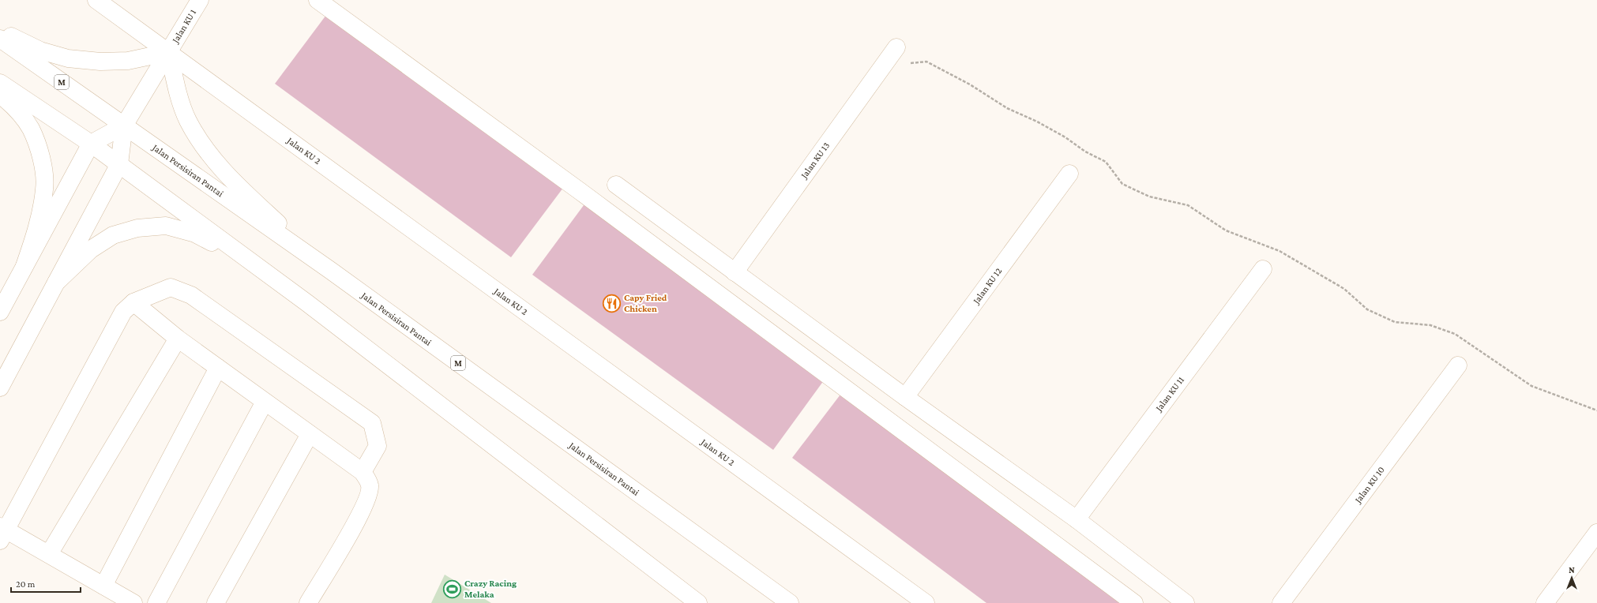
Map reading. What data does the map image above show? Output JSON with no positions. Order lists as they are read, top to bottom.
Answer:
{
  "streets": {
    "street": [
      "Jalan KU 1",
      "M",
      "Jalan KU 2",
      "Jalan KU 13",
      "Jalan Persisiran Pantai",
      "Jalan KU 12",
      "Jalan KU 11",
      "Jalan KU 10"
    ]
  },
  "crossings": [
    ["Jalan KU 1", "Jalan KU 2"],
    ["Jalan KU 1", "Jalan Persisiran Pantai"]
  ],
  "places": {
    "restaurant": ["Capy Fried Chicken"],
    "sports": ["Crazy Racing Melaka"]
  },
  "scale_bar": "20 m",
  "north": "top"
}
